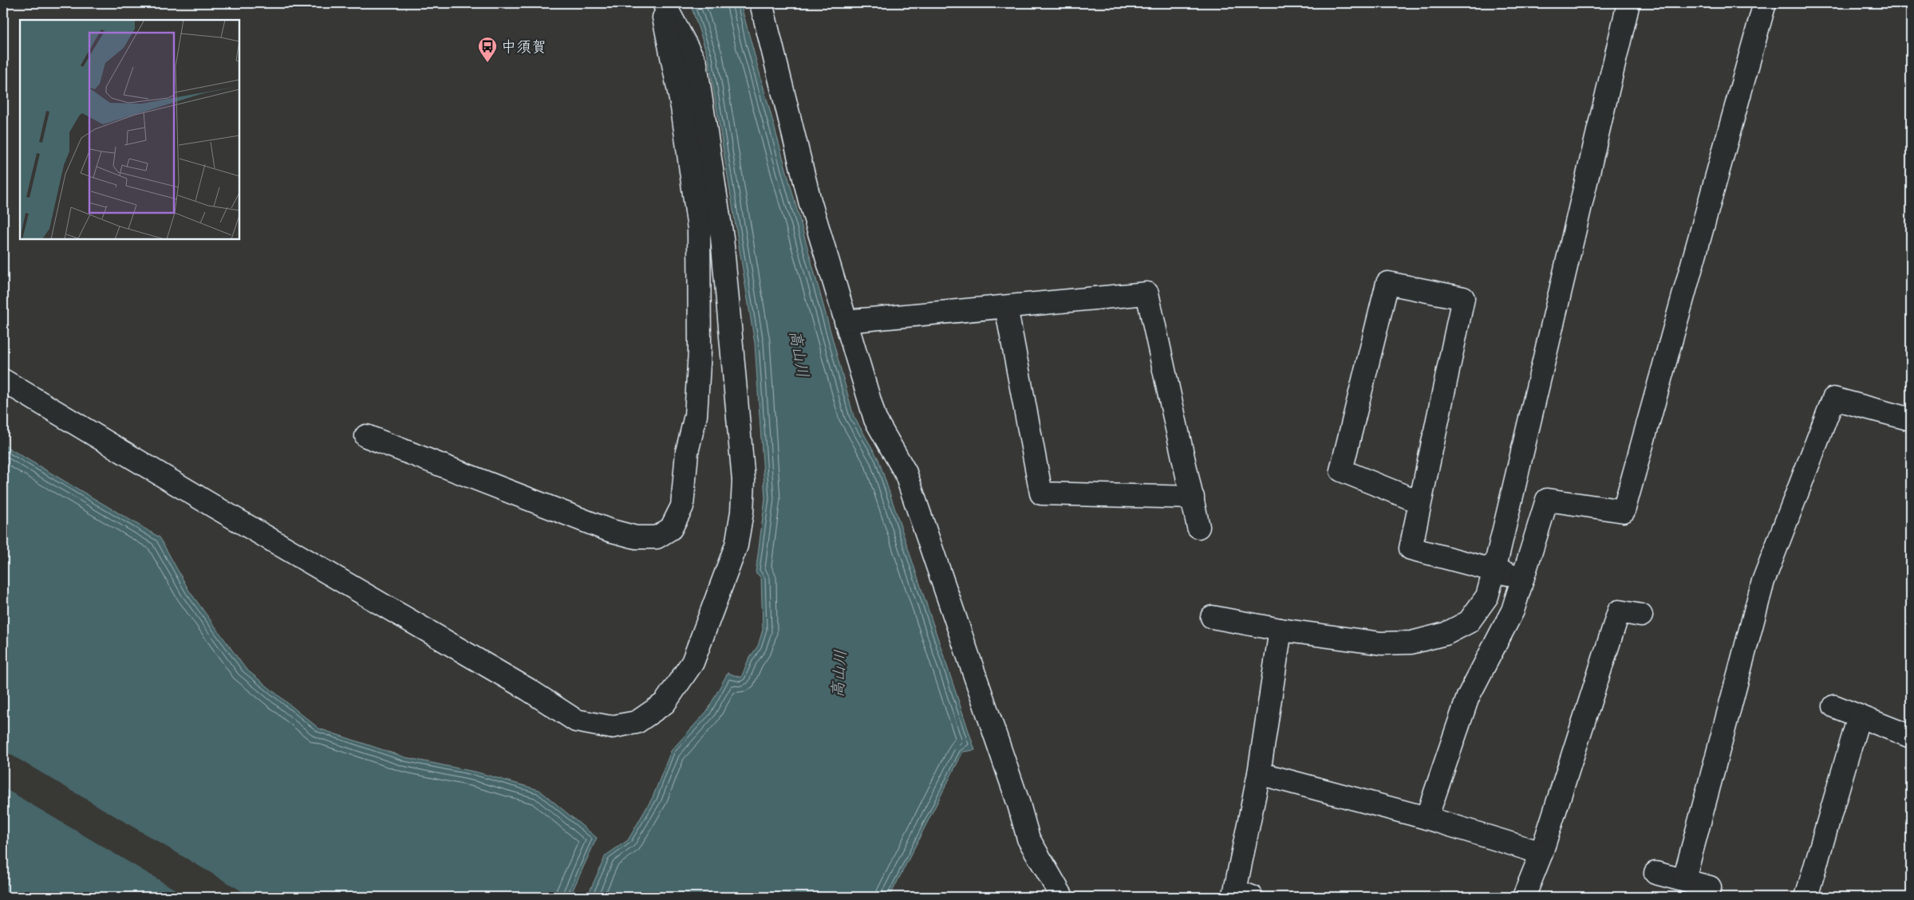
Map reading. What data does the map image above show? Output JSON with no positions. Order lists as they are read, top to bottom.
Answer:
{
  "water": ["高山川"],
  "places": {
    "bus stop": ["中須賀"]
  }
}
